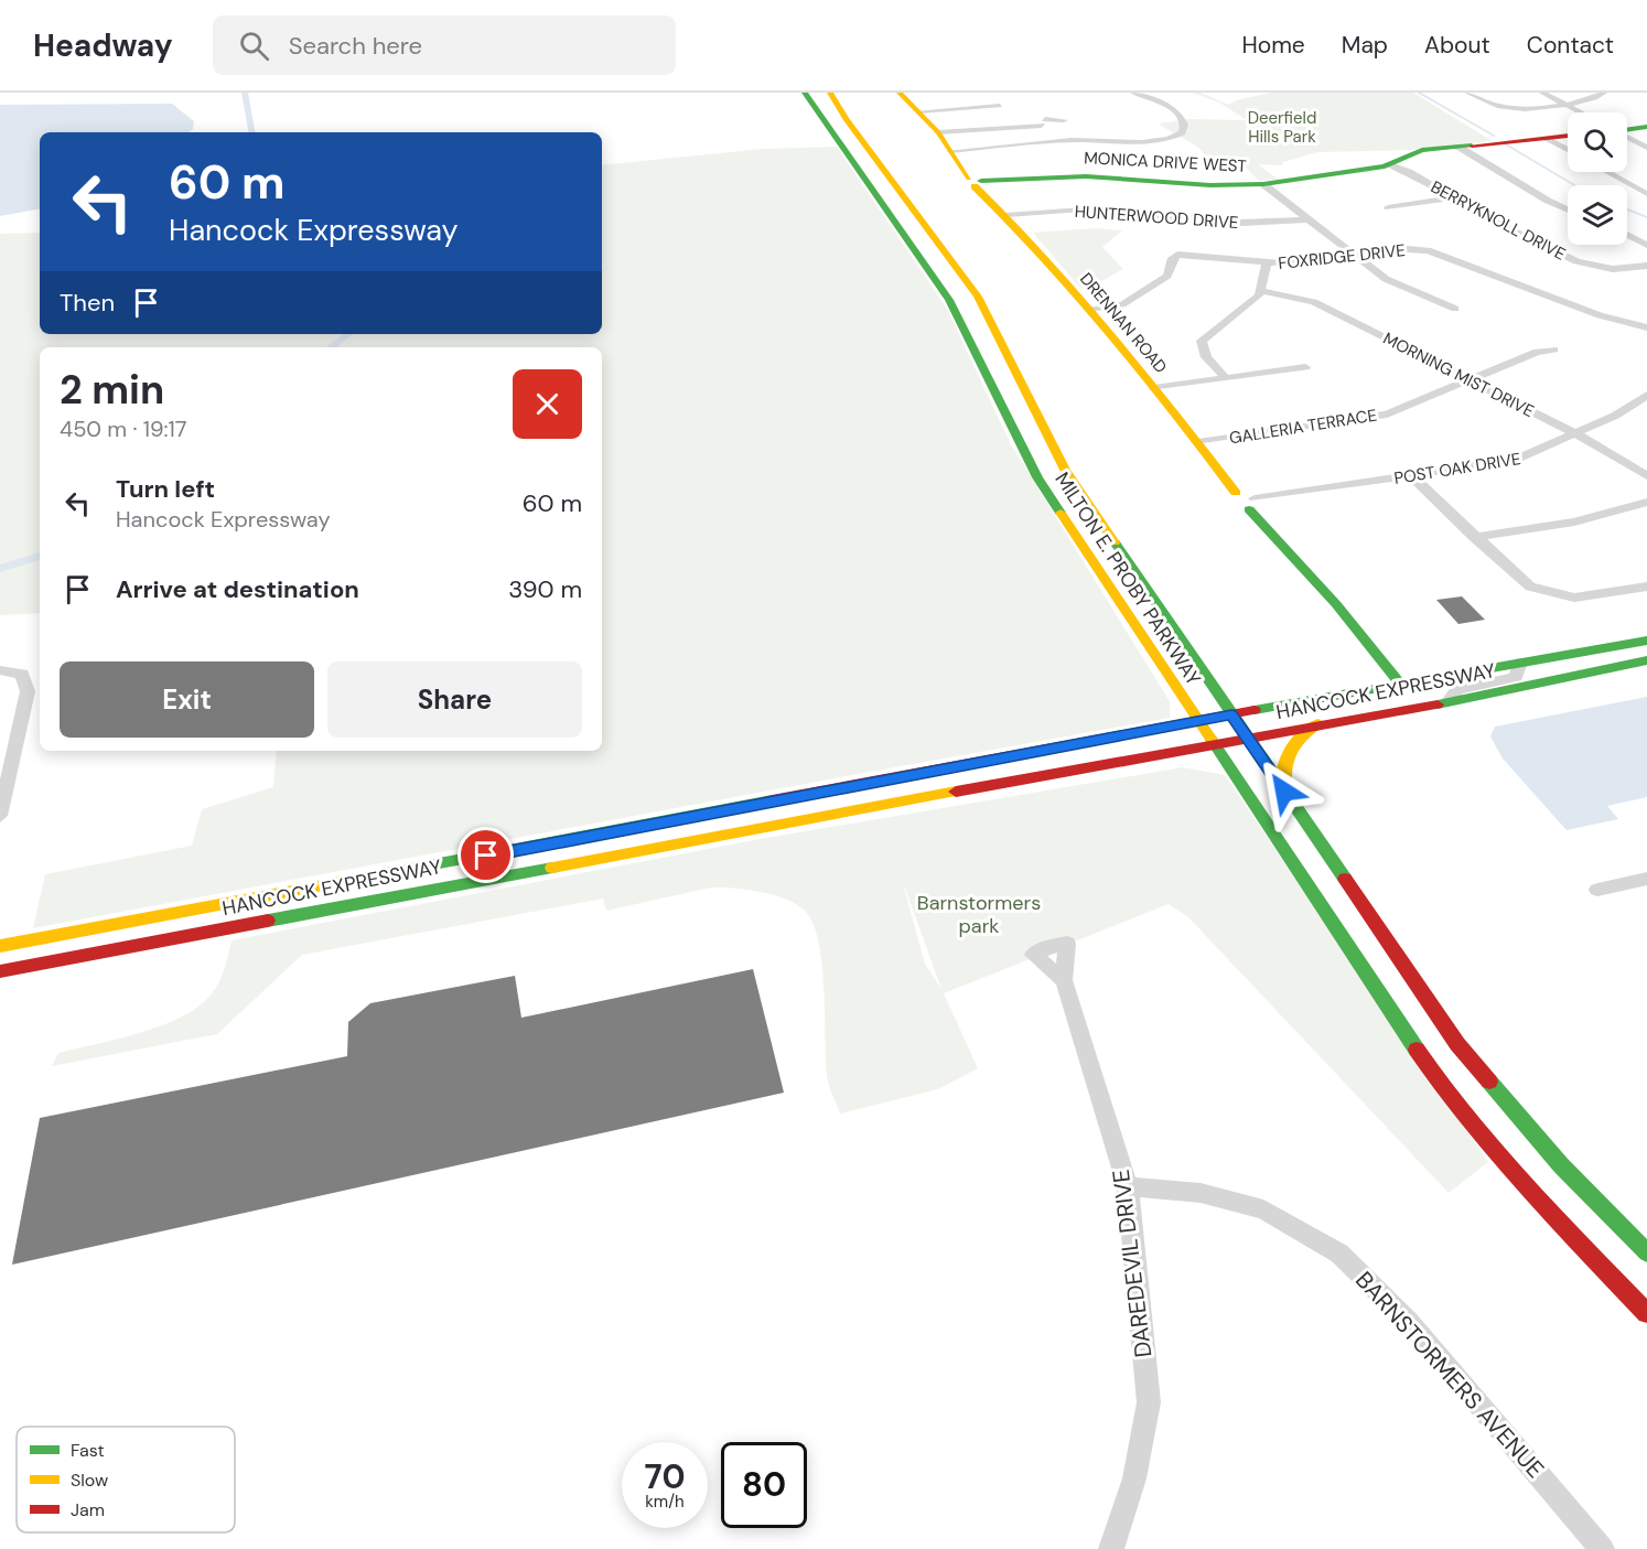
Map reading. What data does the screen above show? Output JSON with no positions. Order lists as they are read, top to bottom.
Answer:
{
  "streets": {
    "main road": [
      "MONICA DRIVE WEST",
      "DRENNAN ROAD",
      "MILTON E. PROBY PARKWAY",
      "HANCOCK EXPRESSWAY"
    ],
    "street": [
      "HUNTERWOOD DRIVE",
      "BERRYKNOLL DRIVE",
      "FOXRIDGE DRIVE",
      "MORNING MIST DRIVE",
      "GALLERIA TERRACE",
      "POST OAK DRIVE",
      "DAREDEVIL DRIVE",
      "BARNSTORMERS AVENUE"
    ]
  },
  "crossings": [
    ["MONICA DRIVE WEST", "BERRYKNOLL DRIVE"],
    ["MONICA DRIVE WEST", "DRENNAN ROAD"],
    ["HUNTERWOOD DRIVE", "DRENNAN ROAD"],
    ["DRENNAN ROAD", "GALLERIA TERRACE"],
    ["DRENNAN ROAD", "POST OAK DRIVE"],
    ["MORNING MIST DRIVE", "GALLERIA TERRACE"],
    ["MORNING MIST DRIVE", "POST OAK DRIVE"],
    ["MILTON E. PROBY PARKWAY", "HANCOCK EXPRESSWAY"],
    ["DAREDEVIL DRIVE", "BARNSTORMERS AVENUE"]
  ],
  "parks": ["Deerfield Hills Park", "Barnstormers park"],
  "legend": ["Fast", "Slow", "Jam"],
  "page": {
    "header": "Headway",
    "search": "Search here",
    "nav": [
      "Home",
      "Map",
      "About",
      "Contact"
    ],
    "turn": ["60 m", "Hancock Expressway"],
    "then": "Then",
    "heading": ["2 min", "450 m · 19:17"],
    "list": [
      {
        "name": "Turn left",
        "note": "Hancock Expressway",
        "value": "60 m"
      },
      {
        "name": "Arrive at destination",
        "value": "390 m"
      }
    ],
    "buttons": ["Exit", "Share"],
    "speed": "70 km/h",
    "limit": "80"
  }
}
